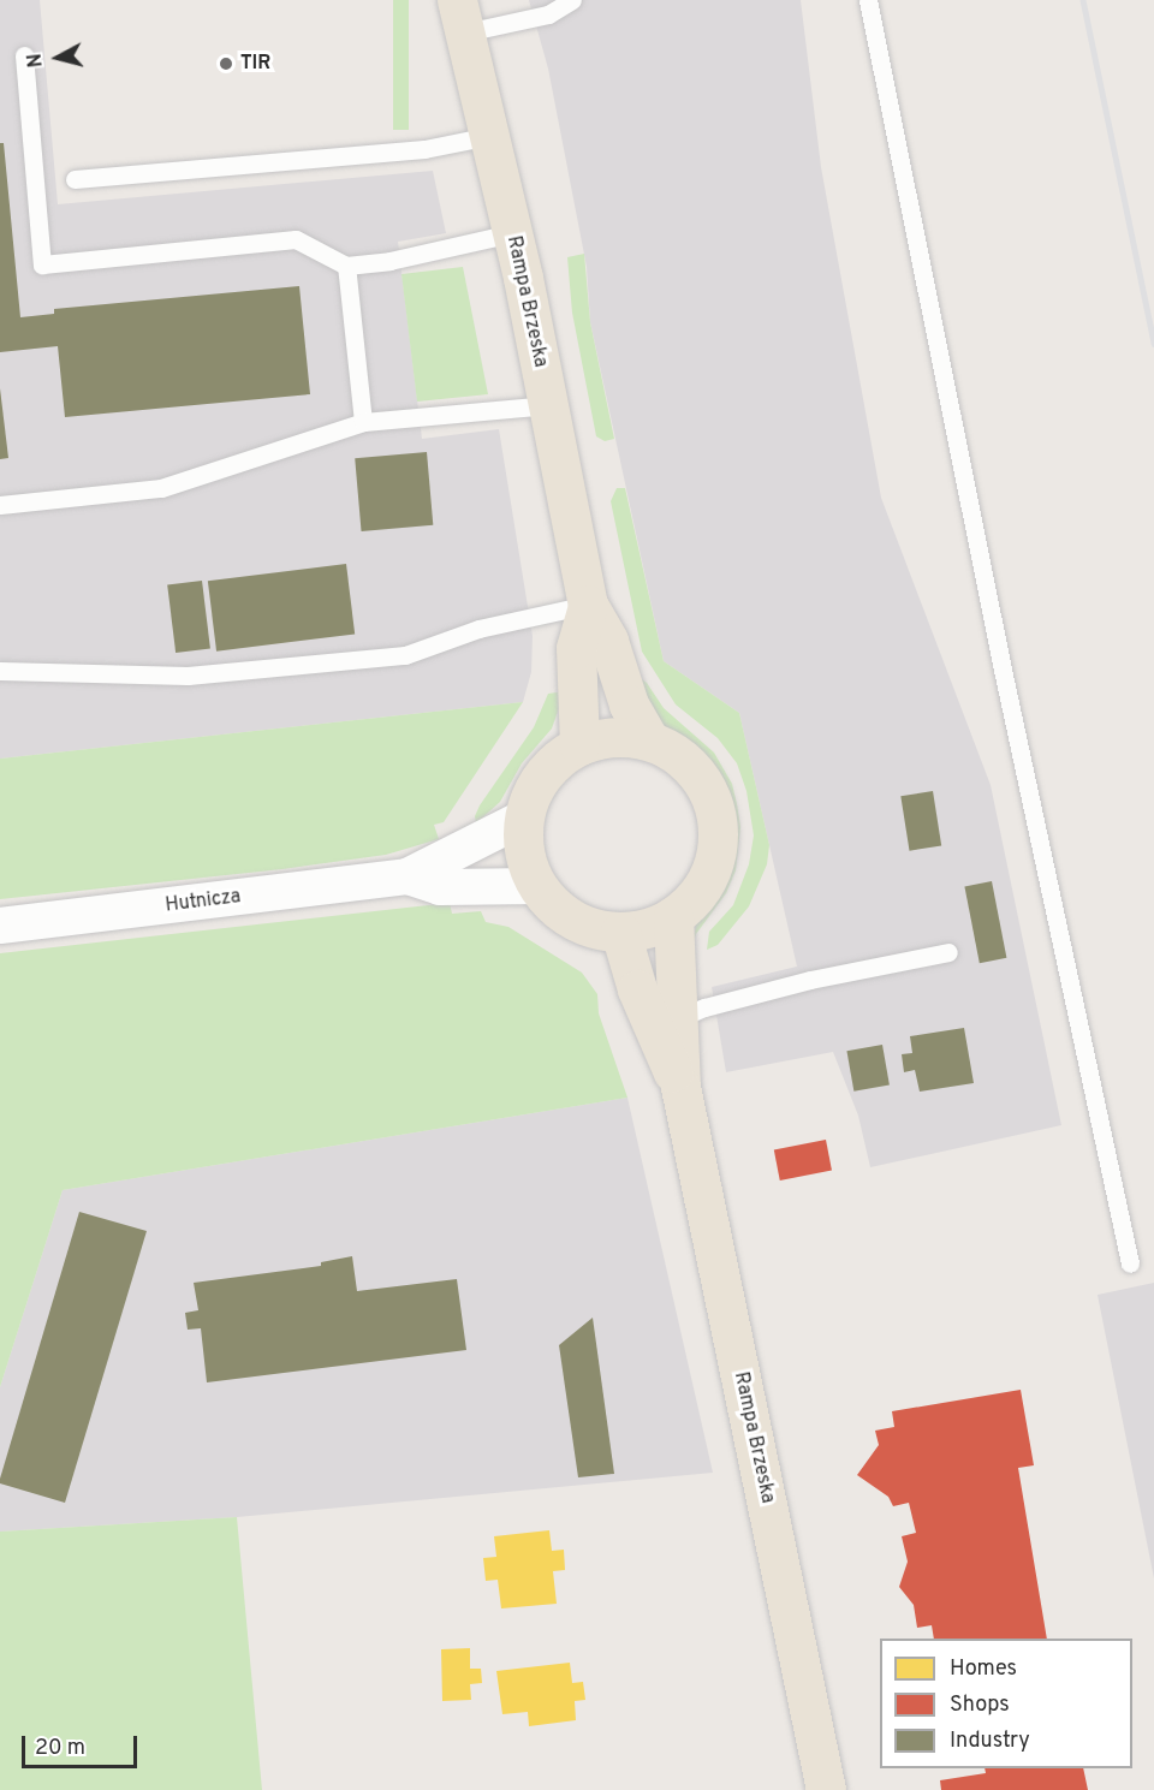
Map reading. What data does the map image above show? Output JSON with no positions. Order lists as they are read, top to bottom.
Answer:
{
  "streets": {
    "highway": ["Rampa Brzeska"],
    "street": ["Hutnicza"]
  },
  "crossings": [
    ["Rampa Brzeska", "Hutnicza"]
  ],
  "places": ["TIR"],
  "legend": ["Homes", "Shops", "Industry"],
  "scale_bar": "20 m",
  "north": "left"
}
